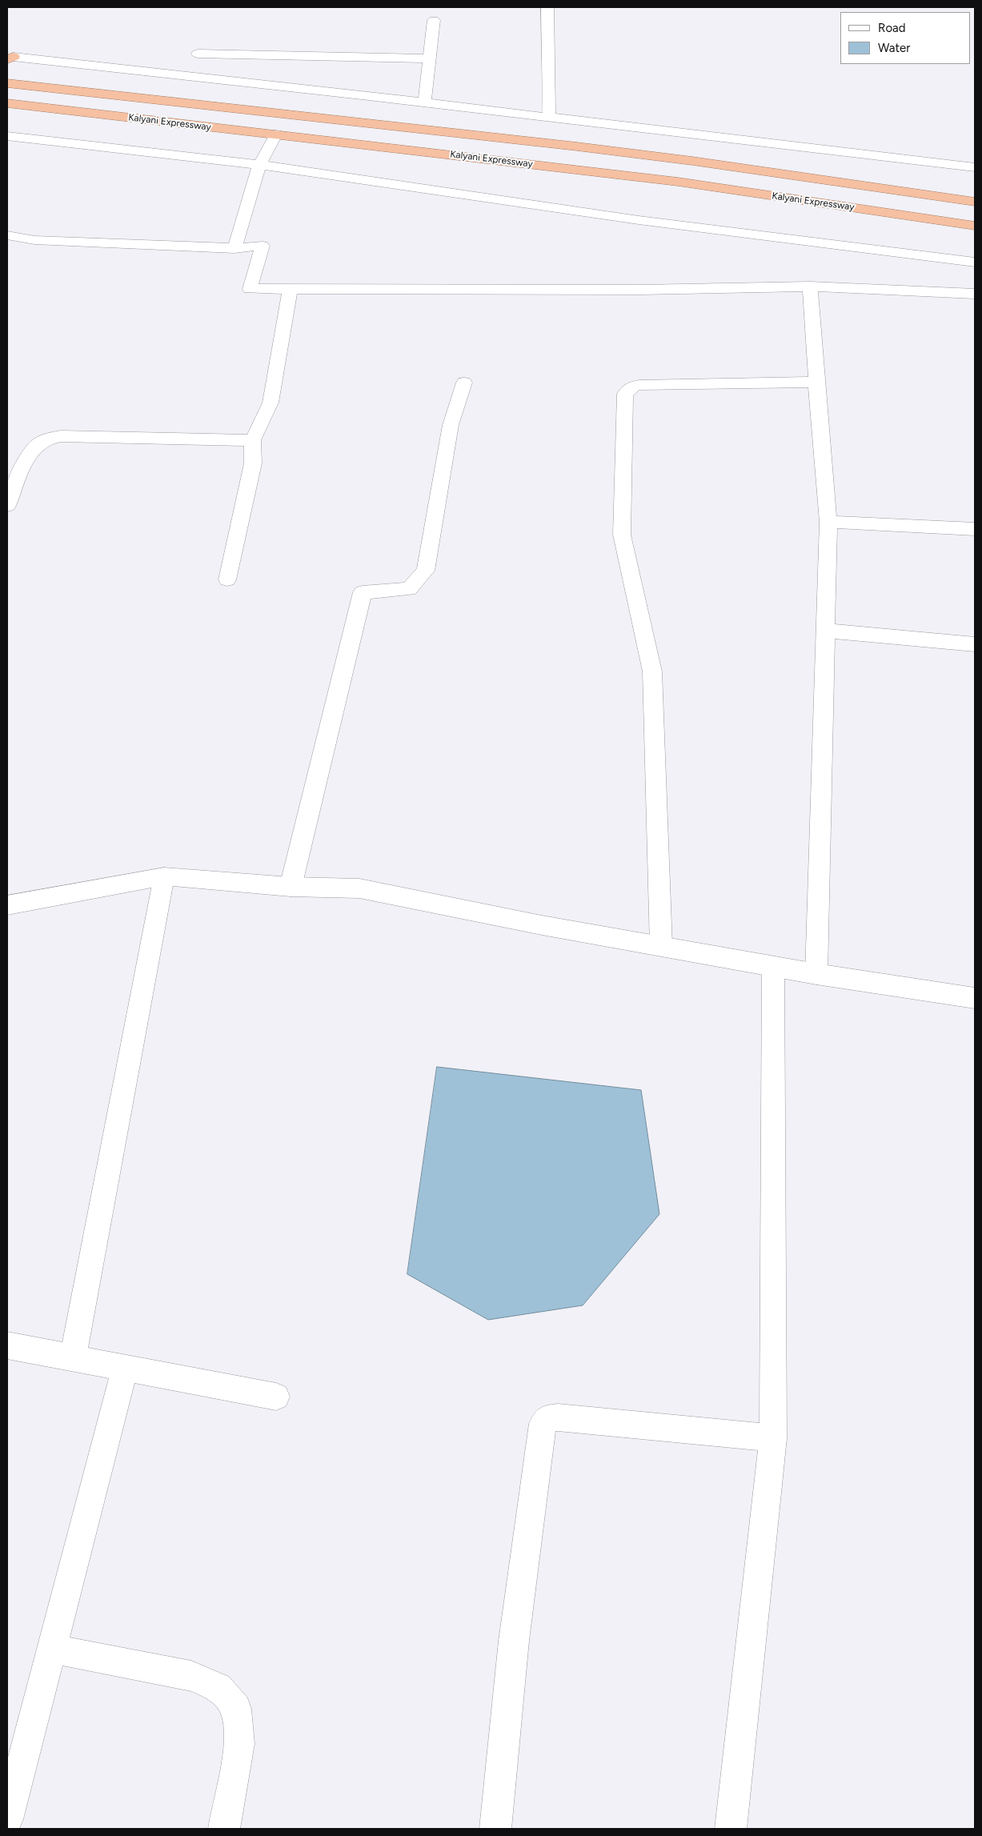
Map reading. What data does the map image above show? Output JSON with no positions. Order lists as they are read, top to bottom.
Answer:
{
  "streets": {
    "highway": ["Kalyani Expressway"]
  },
  "legend": ["Road", "Water"]
}
